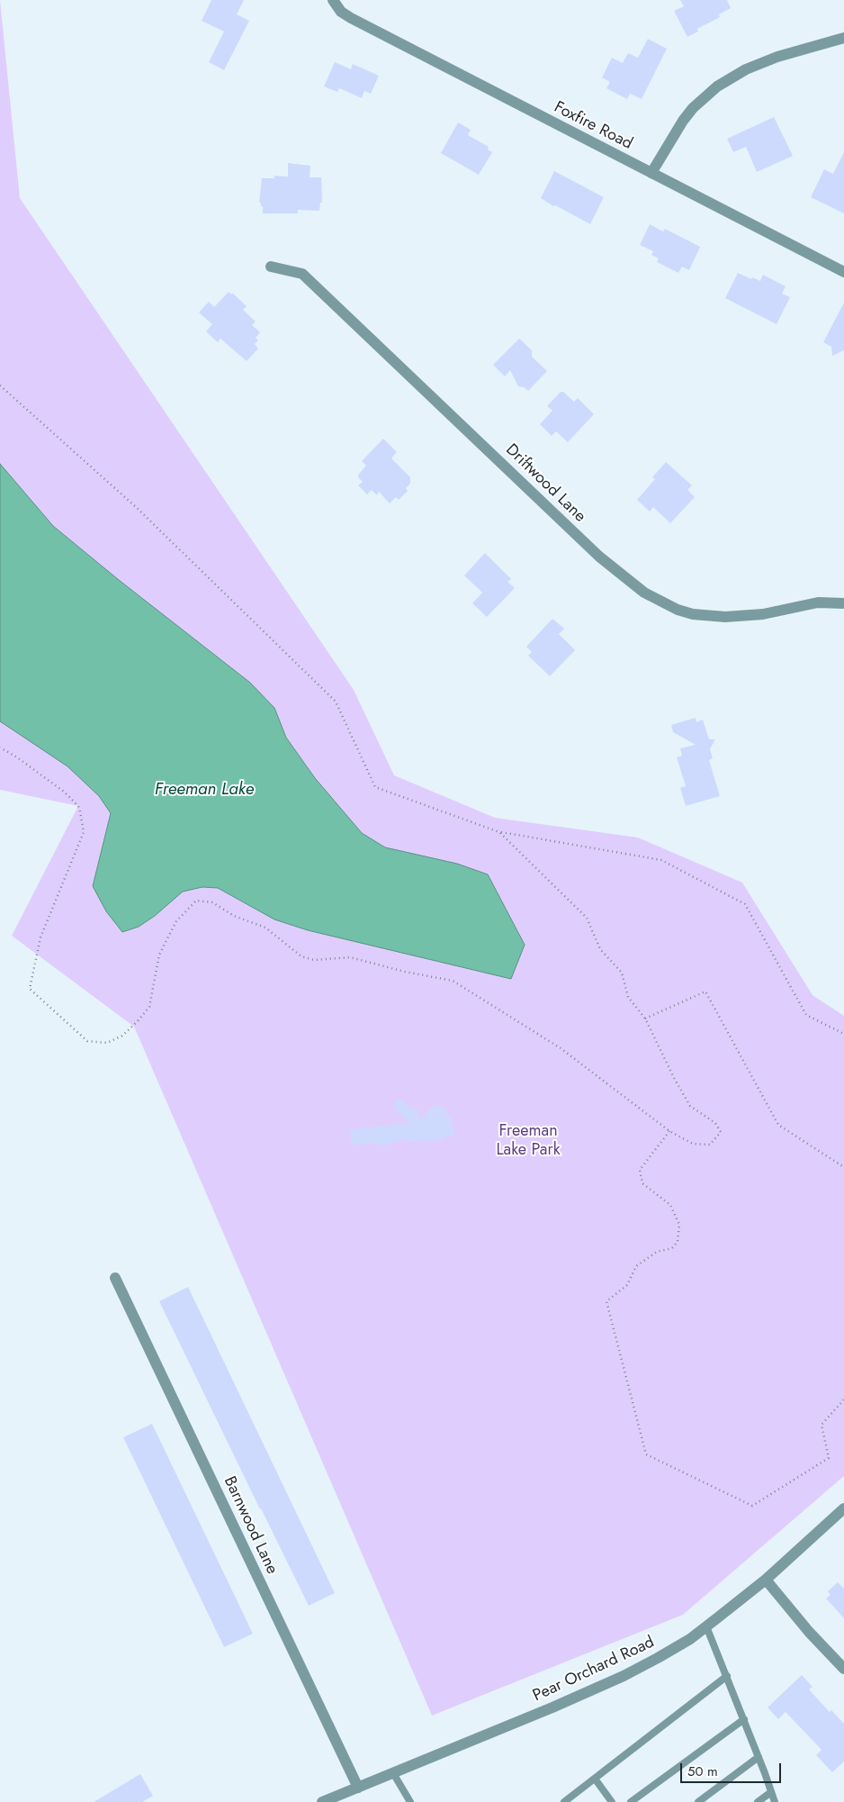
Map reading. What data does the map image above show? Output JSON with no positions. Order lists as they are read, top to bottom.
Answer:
{
  "streets": {
    "street": [
      "Foxfire Road",
      "Driftwood Lane",
      "Barnwood Lane",
      "Pear Orchard Road"
    ]
  },
  "crossings": [
    ["Barnwood Lane", "Pear Orchard Road"]
  ],
  "water": ["Freeman Lake"],
  "parks": ["Freeman Lake Park"],
  "scale_bar": "50 m"
}
